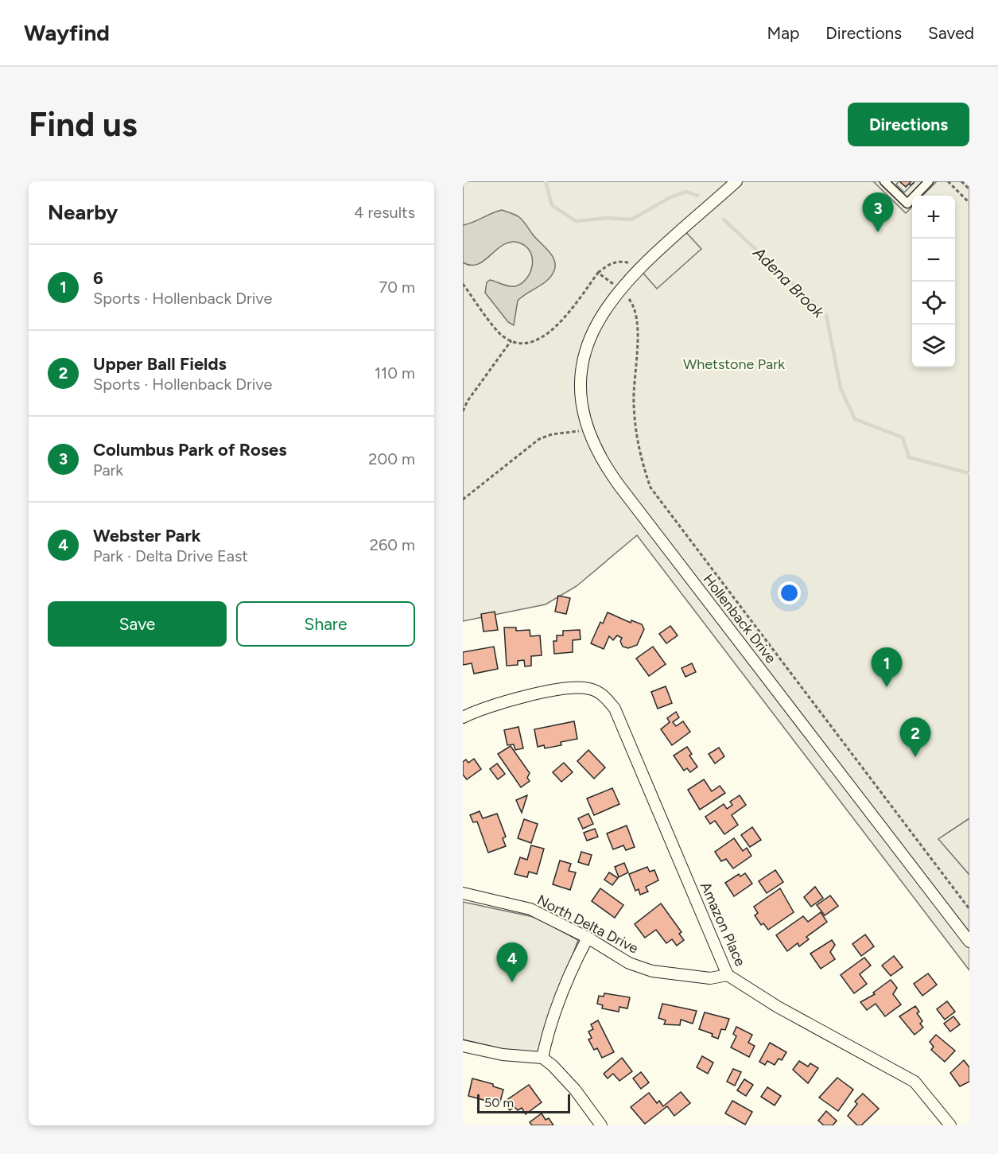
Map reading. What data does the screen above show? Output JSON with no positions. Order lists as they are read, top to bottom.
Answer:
{
  "streets": {
    "street": ["Hollenback Drive", "North Delta Drive", "Amazon Place"]
  },
  "crossings": [
    ["North Delta Drive", "Amazon Place"]
  ],
  "water": ["Adena Brook"],
  "parks": ["Whetstone Park"],
  "scale_bar": "50 m",
  "page": {
    "header": "Wayfind",
    "nav": ["Map", "Directions", "Saved"],
    "buttons": [
      "Directions",
      ["Save", "Share"]
    ],
    "title": "Find us",
    "heading": ["Nearby", "4 results"],
    "pins": [
      "3",
      "1",
      "2",
      "4"
    ],
    "map_buttons": ["+", "−"],
    "list": [
      {
        "mark": "1",
        "name": "6",
        "note": "Sports · Hollenback Drive",
        "value": "70 m"
      },
      {
        "mark": "2",
        "name": "Upper Ball Fields",
        "note": "Sports · Hollenback Drive",
        "value": "110 m"
      },
      {
        "mark": "3",
        "name": "Columbus Park of Roses",
        "note": "Park",
        "value": "200 m"
      },
      {
        "mark": "4",
        "name": "Webster Park",
        "note": "Park · Delta Drive East",
        "value": "260 m"
      }
    ],
    "scale": "50 m"
  }
}
